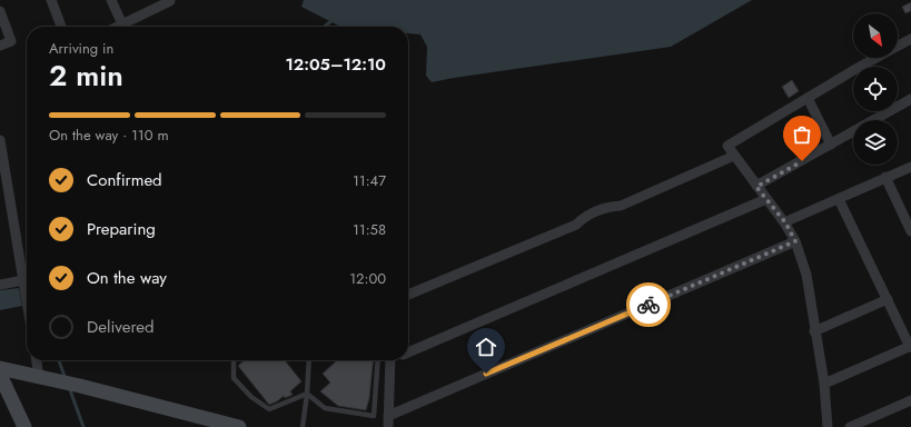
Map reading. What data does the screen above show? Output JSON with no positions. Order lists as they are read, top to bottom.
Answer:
{
  "north": "bottom right",
  "page": {
    "heading": ["2 min", "Arriving in", "12:05–12:10"],
    "bar": "On the way · 110 m",
    "list": [
      ["Confirmed", "11:47"],
      ["Preparing", "11:58"],
      ["On the way", "12:00"],
      "Delivered"
    ]
  }
}
